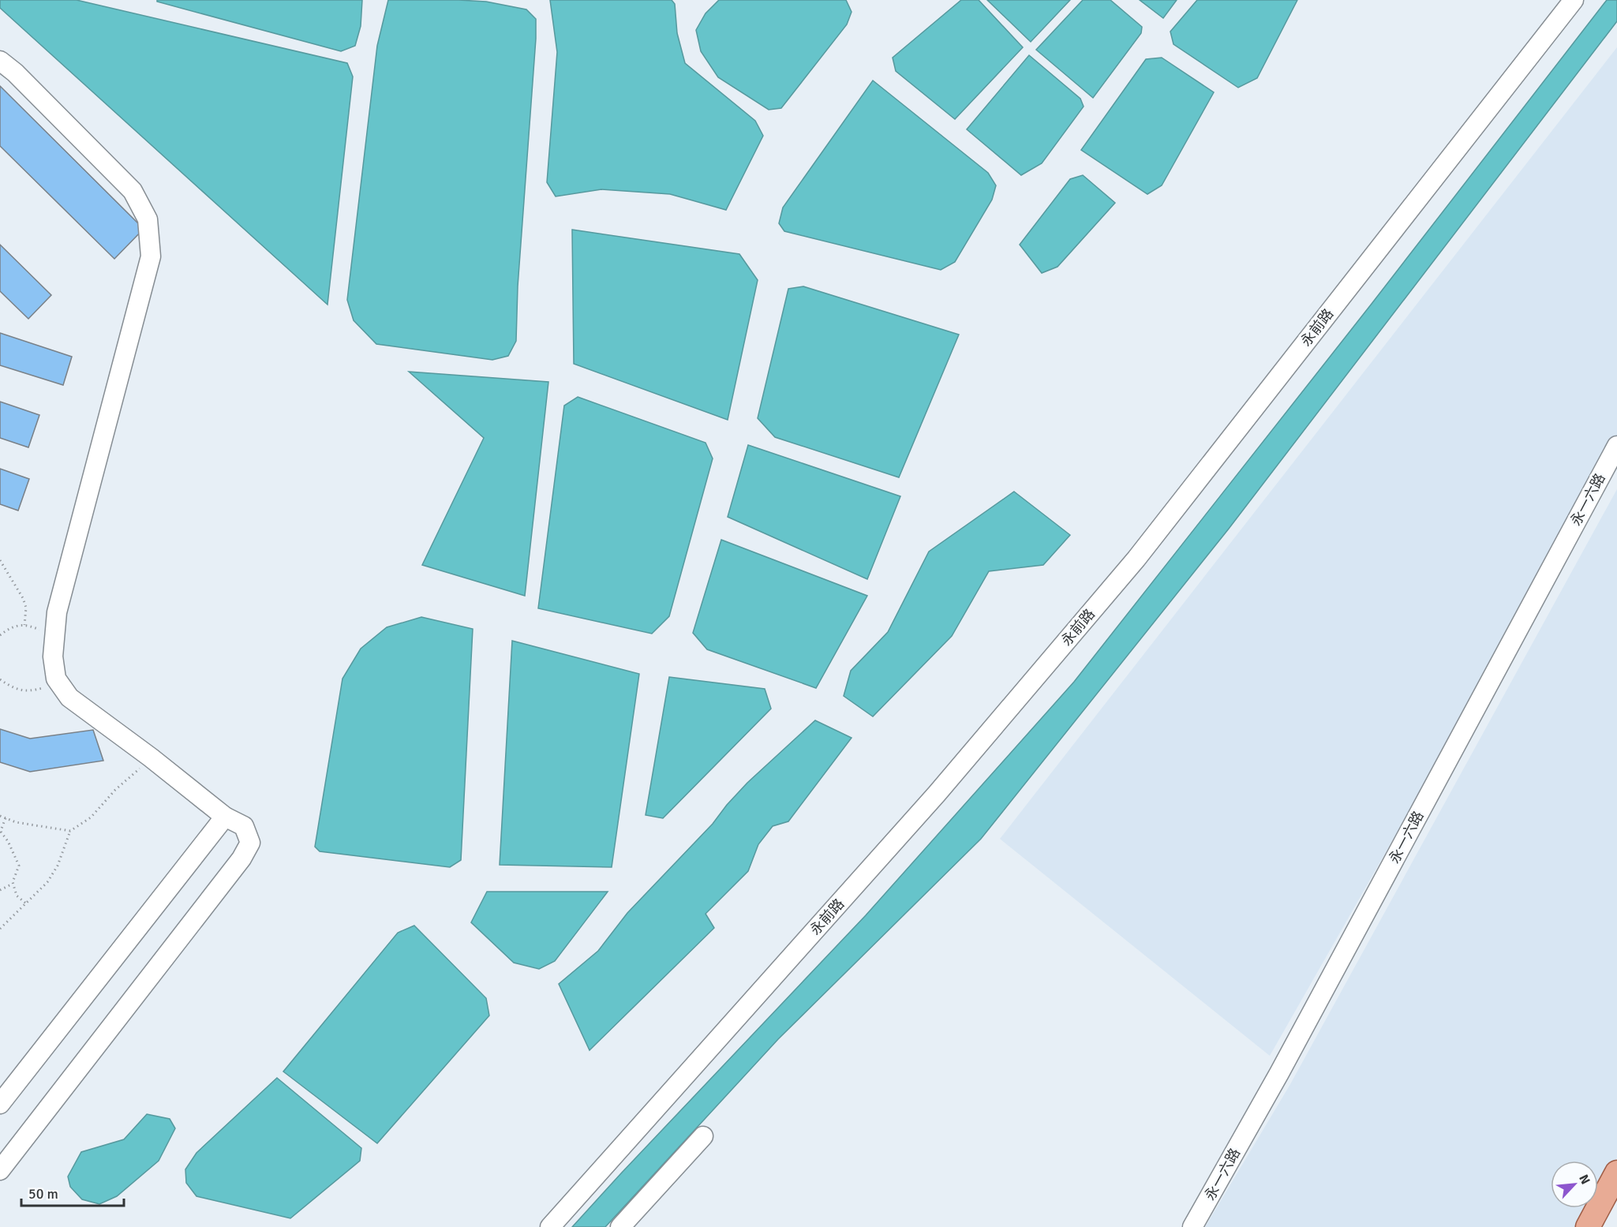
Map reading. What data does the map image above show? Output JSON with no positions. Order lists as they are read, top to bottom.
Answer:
{
  "streets": {
    "street": ["永前路", "永一六路"]
  },
  "scale_bar": "50 m",
  "north": "top right"
}
